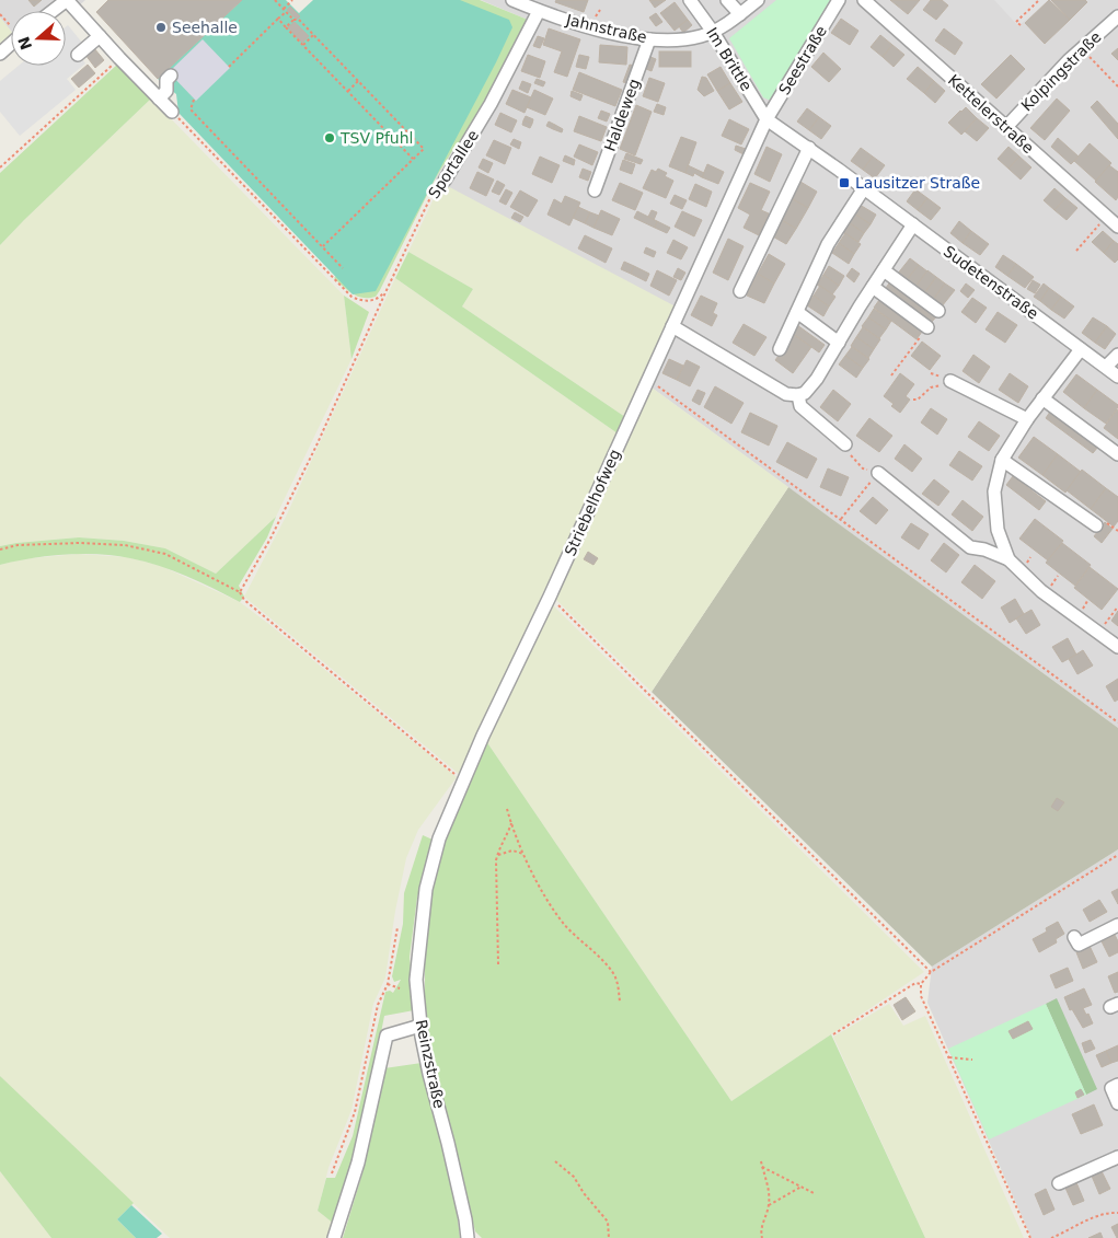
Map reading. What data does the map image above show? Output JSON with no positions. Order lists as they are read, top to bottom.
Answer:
{
  "streets": {
    "street": [
      "Jahnstraße",
      "Im Brittle",
      "Seestraße",
      "Kolpingstraße",
      "Kettelerstraße",
      "Haldeweg",
      "Sportallee",
      "Sudetenstraße",
      "Striebelhofweg",
      "Reinzstraße"
    ]
  },
  "crossings": [
    ["Jahnstraße", "Im Brittle"],
    ["Jahnstraße", "Haldeweg"],
    ["Jahnstraße", "Sportallee"],
    ["Im Brittle", "Seestraße"],
    ["Im Brittle", "Sudetenstraße"],
    ["Im Brittle", "Striebelhofweg"],
    ["Seestraße", "Sudetenstraße"],
    ["Seestraße", "Striebelhofweg"],
    ["Kolpingstraße", "Kettelerstraße"],
    ["Sudetenstraße", "Striebelhofweg"],
    ["Striebelhofweg", "Reinzstraße"]
  ],
  "places": {
    "other": ["Seehalle", "TSV Pfuhl"],
    "transit": ["Lausitzer Straße"]
  },
  "north": "left"
}
